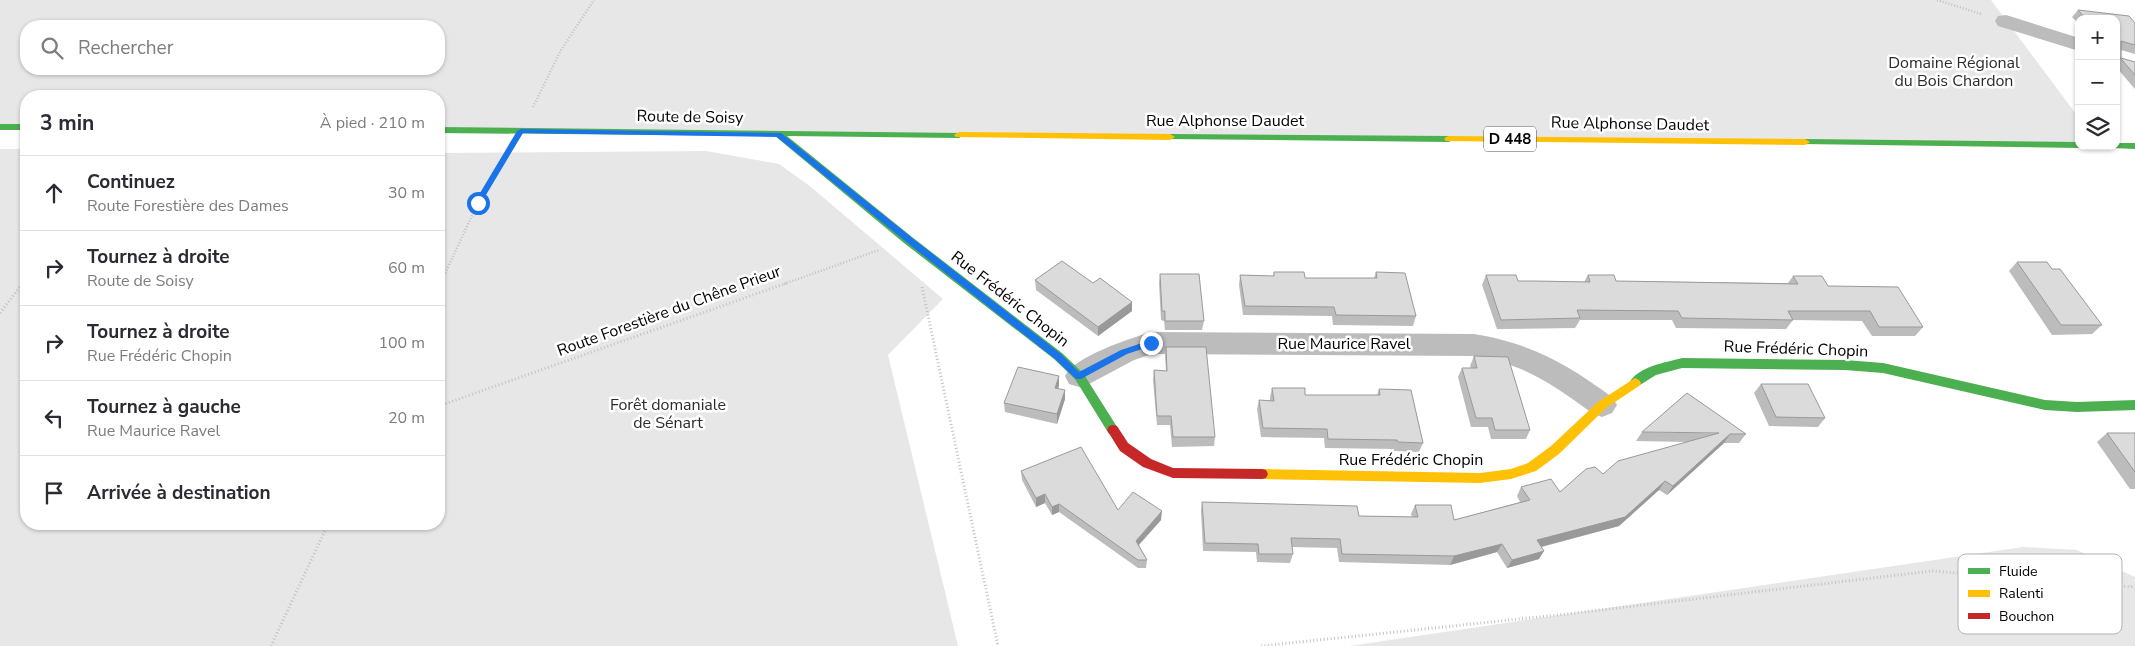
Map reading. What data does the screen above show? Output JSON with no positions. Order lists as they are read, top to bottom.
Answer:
{
  "streets": {
    "main road": [
      "Route de Soisy",
      "Rue Alphonse Daudet",
      "D 448",
      "Rue Frédéric Chopin"
    ],
    "street": ["Rue Maurice Ravel"],
    "path": ["Route Forestière du Chêne Prieur"]
  },
  "crossings": [
    ["Route de Soisy", "Rue Alphonse Daudet"],
    ["Route de Soisy", "Rue Frédéric Chopin"],
    ["Rue Frédéric Chopin", "Route Forestière du Chêne Prieur"],
    ["Rue Frédéric Chopin", "Rue Maurice Ravel"]
  ],
  "parks": ["Domaine Régional du Bois Chardon", "Forêt domaniale de Sénart"],
  "legend": ["Fluide", "Ralenti", "Bouchon"],
  "page": {
    "map_buttons": ["+", "−"],
    "search": "Rechercher",
    "heading": ["3 min", "À pied · 210 m"],
    "list": [
      ["Continuez", "Route Forestière des Dames", "30 m"],
      ["Tournez à droite", "Route de Soisy", "60 m"],
      ["Tournez à droite", "Rue Frédéric Chopin", "100 m"],
      ["Tournez à gauche", "Rue Maurice Ravel", "20 m"],
      "Arrivée à destination"
    ]
  }
}
